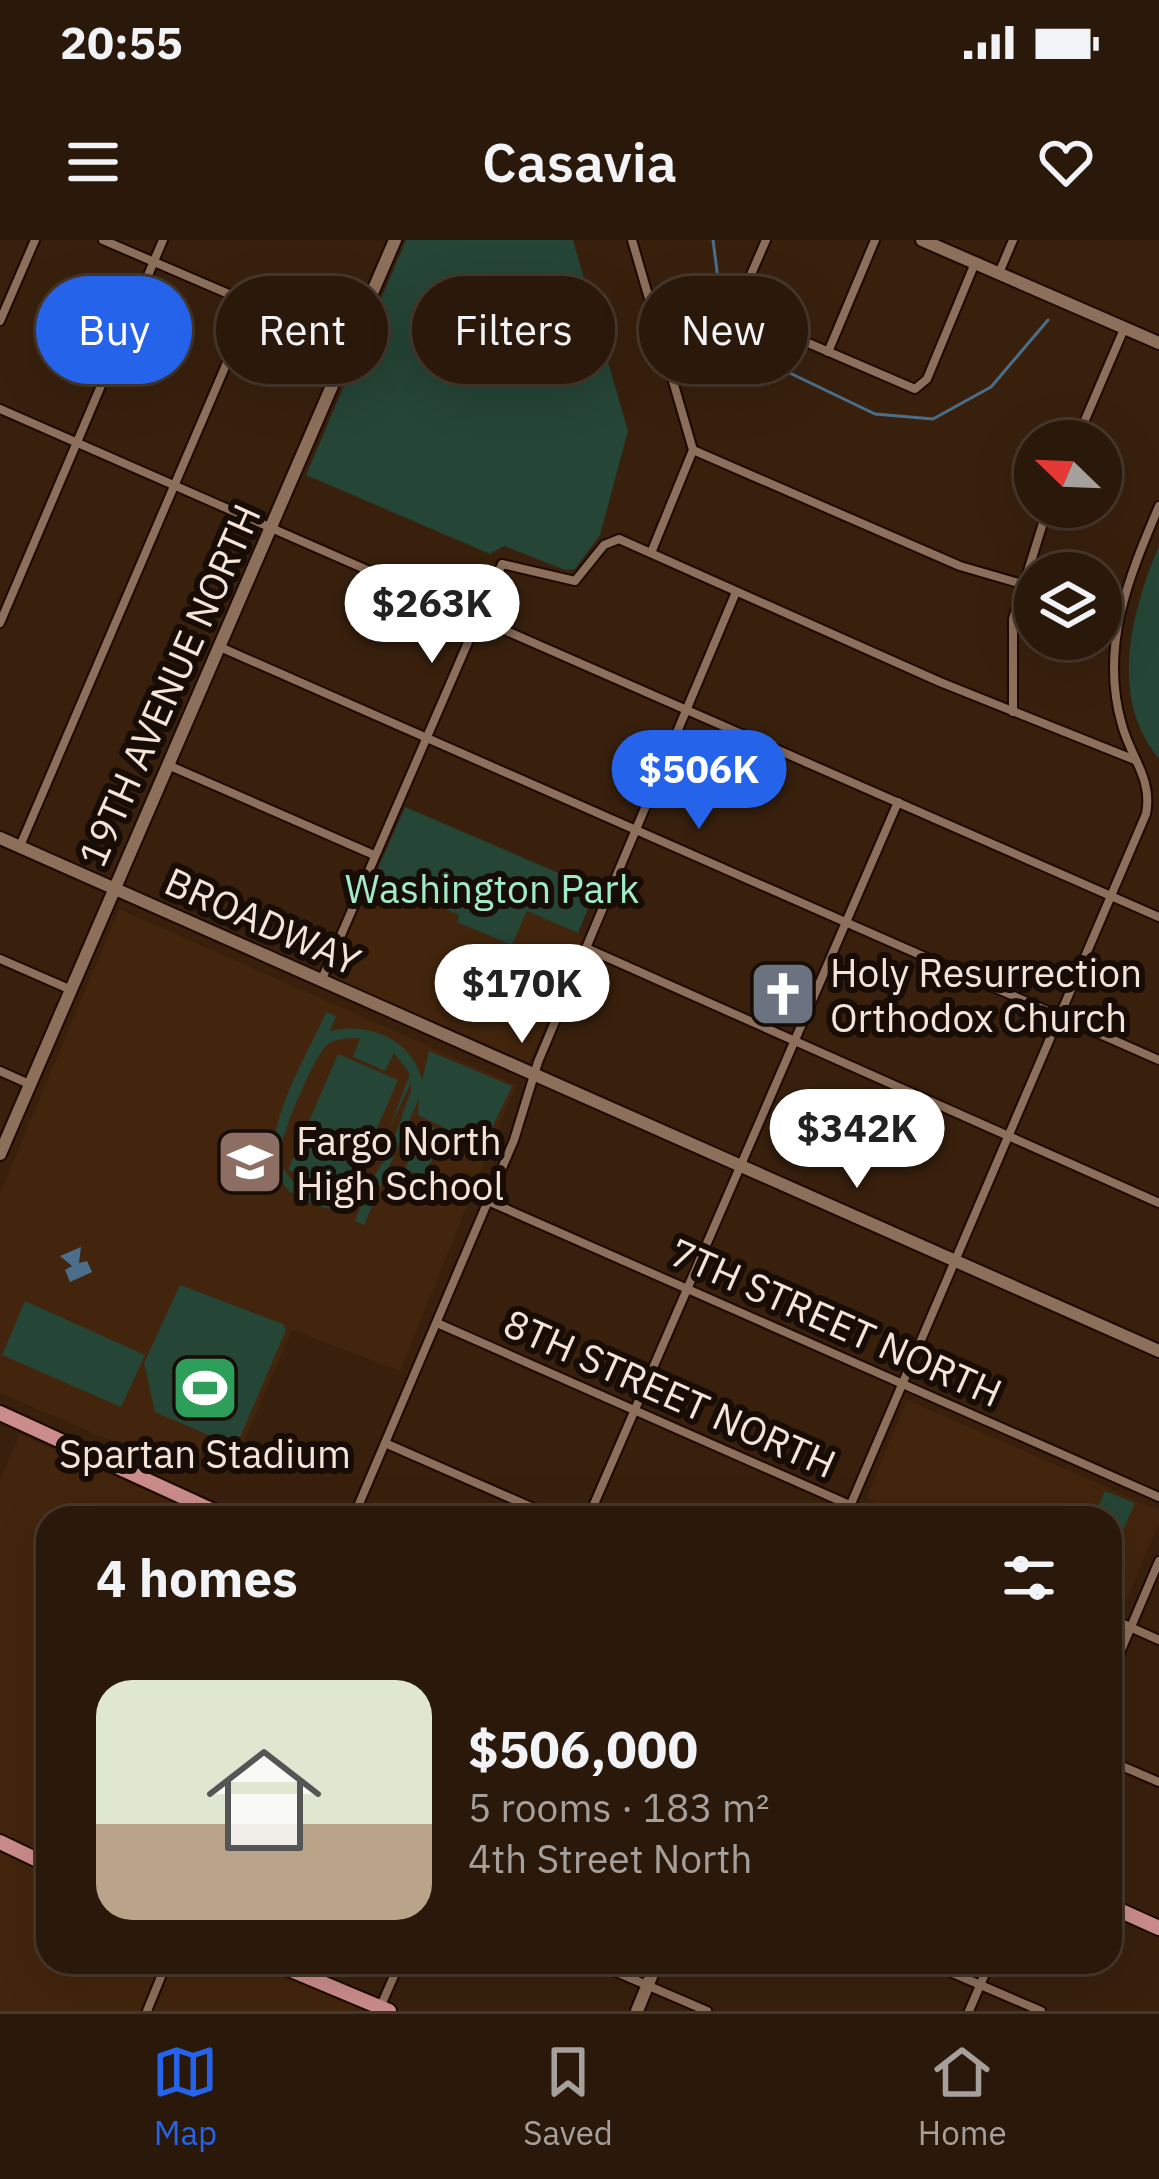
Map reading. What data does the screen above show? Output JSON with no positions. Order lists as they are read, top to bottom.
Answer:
{
  "streets": {
    "street": [
      "19TH AVENUE NORTH",
      "BROADWAY",
      "7TH STREET NORTH",
      "8TH STREET NORTH"
    ]
  },
  "crossings": [
    ["19TH AVENUE NORTH", "BROADWAY"]
  ],
  "parks": ["Washington Park"],
  "places": {
    "church": ["Holy Resurrection Orthodox Church"],
    "school or university": ["Fargo North High School"],
    "sports": ["Spartan Stadium"]
  },
  "north": "top left",
  "page": {
    "status": "20:55",
    "header": "Casavia",
    "chip": [
      "Buy",
      "Rent",
      "Filters",
      "New"
    ],
    "price": [
      "$263K",
      "$506K",
      "$170K",
      "$342K"
    ],
    "heading": "4 homes",
    "list": [
      {
        "name": "$506,000",
        "note": "5 rooms · 183 m² · 4th Street North"
      }
    ],
    "tabs": ["Map", "Saved", "Home"]
  }
}
